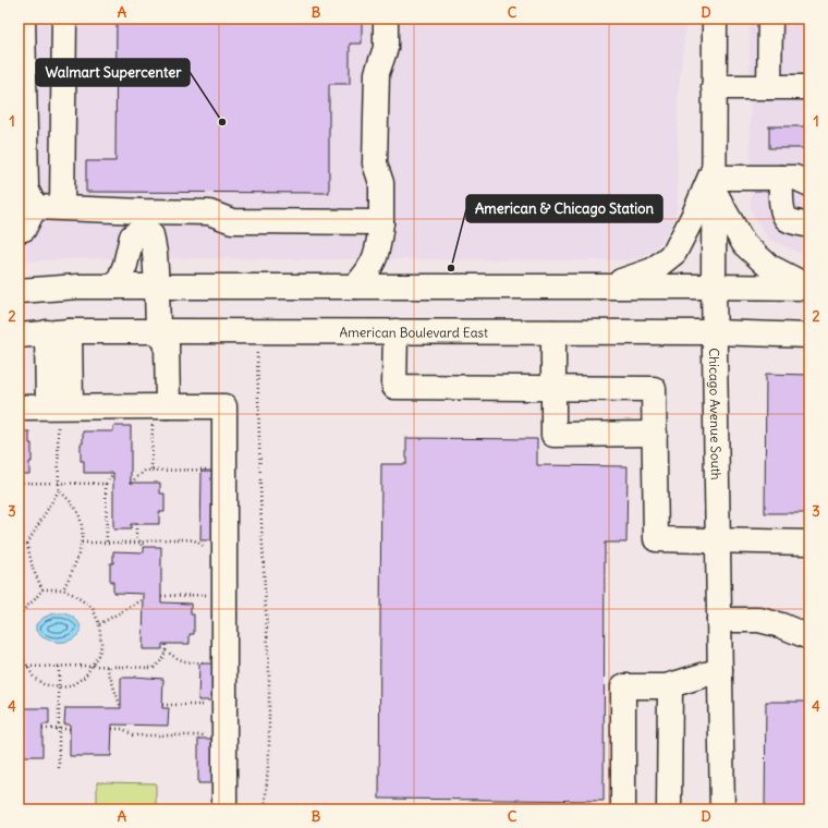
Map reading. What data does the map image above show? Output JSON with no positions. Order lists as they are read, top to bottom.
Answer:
{
  "streets": {
    "main road": ["American Boulevard East", "Chicago Avenue South"]
  },
  "crossings": [
    ["American Boulevard East", "Chicago Avenue South"]
  ],
  "places": ["Walmart Supercenter", "American & Chicago Station"],
  "grid": {
    "columns": [
      "A",
      "B",
      "C",
      "D"
    ],
    "rows": [
      "1",
      "2",
      "3",
      "4"
    ]
  }
}
